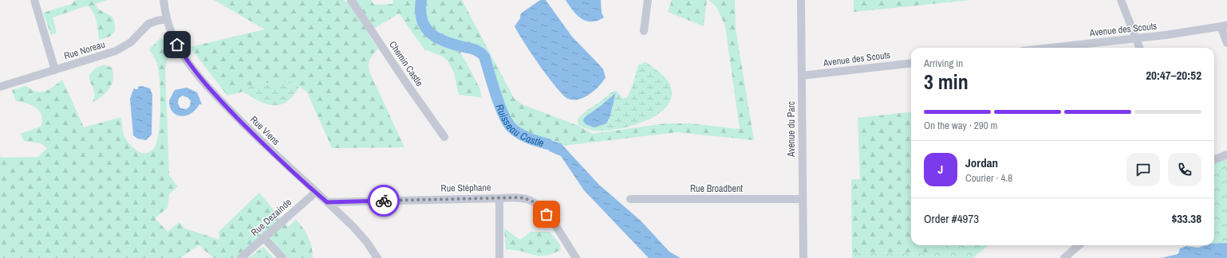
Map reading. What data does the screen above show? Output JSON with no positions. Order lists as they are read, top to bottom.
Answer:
{
  "streets": {
    "street": [
      "Avenue des Scouts",
      "Rue Noreau",
      "Chemin Castle",
      "Avenue du Parc",
      "Rue Viens",
      "Rue Stéphane",
      "Rue Broadbent",
      "Rue Dezainde"
    ]
  },
  "crossings": [
    ["Avenue des Scouts", "Avenue du Parc"],
    ["Rue Noreau", "Rue Viens"],
    ["Avenue du Parc", "Rue Broadbent"],
    ["Rue Viens", "Rue Stéphane"],
    ["Rue Viens", "Rue Dezainde"]
  ],
  "water": ["Ruisseau Castle"],
  "page": {
    "heading": ["3 min", "Arriving in", "20:47–20:52"],
    "panel": [
      "Jordan",
      "Courier · 4.8",
      "Order #4973",
      "$33.38"
    ],
    "bar": "On the way · 290 m",
    "round": "J"
  }
}
